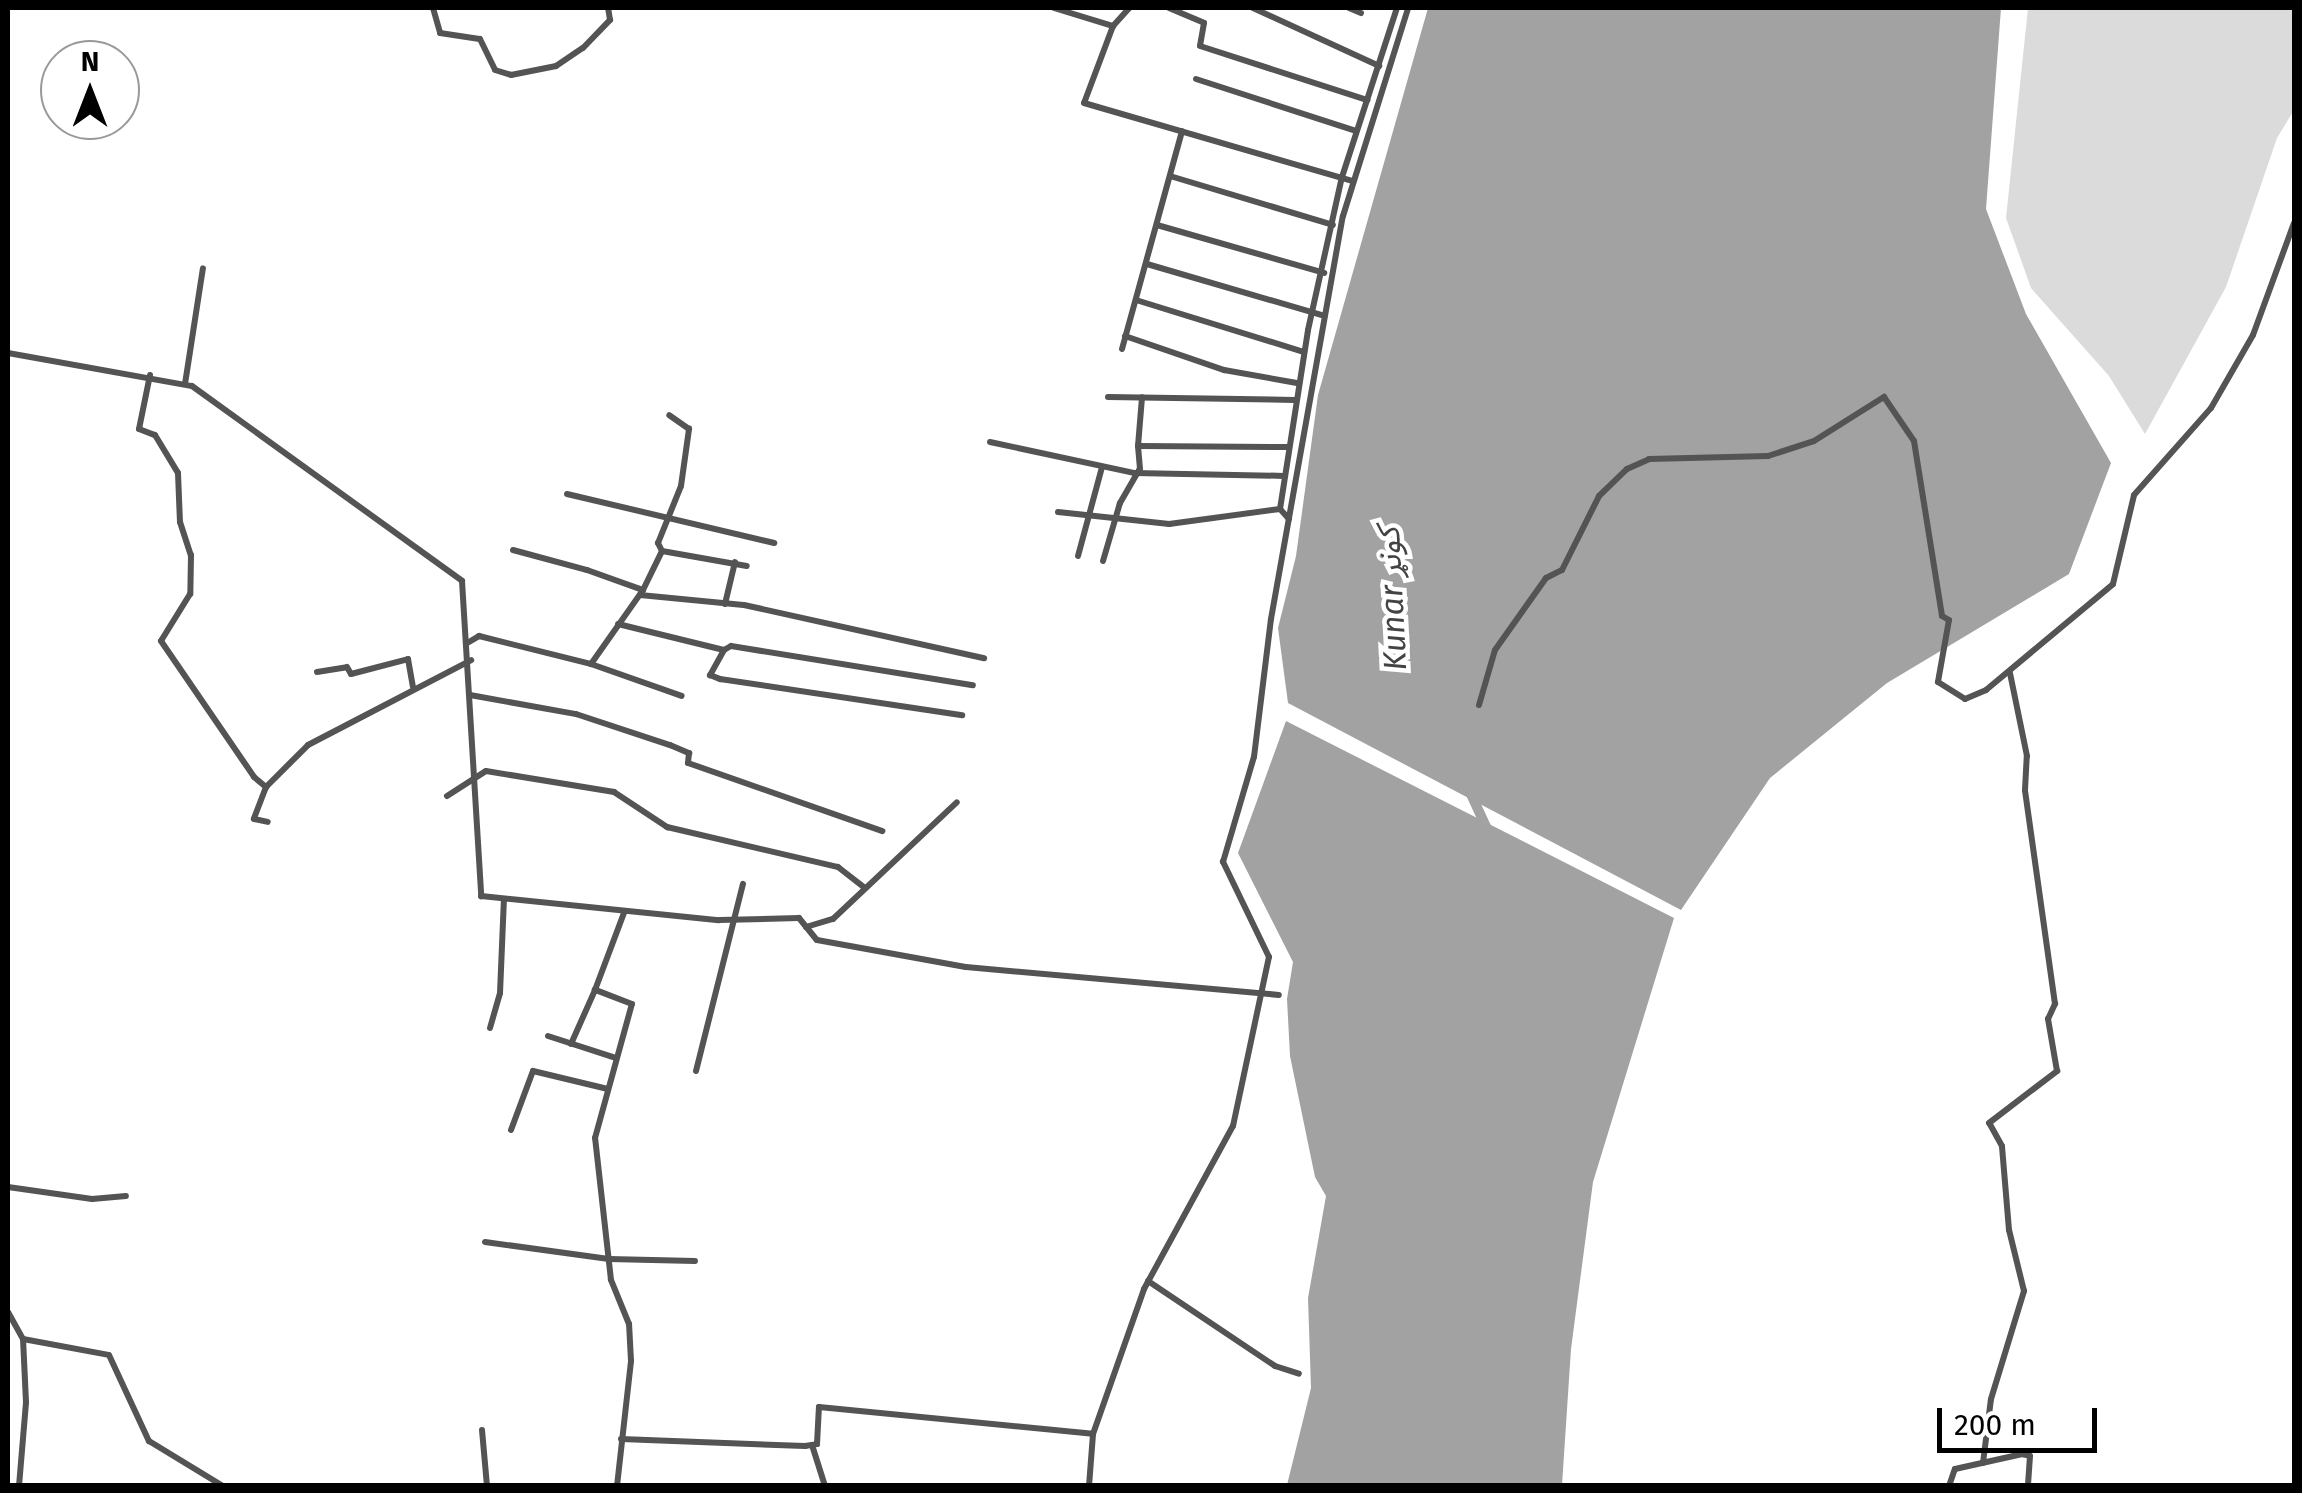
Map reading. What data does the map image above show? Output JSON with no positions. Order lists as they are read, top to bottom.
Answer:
{
  "water": ["Kunar کونړ"],
  "scale_bar": "200 m",
  "north": "top"
}
